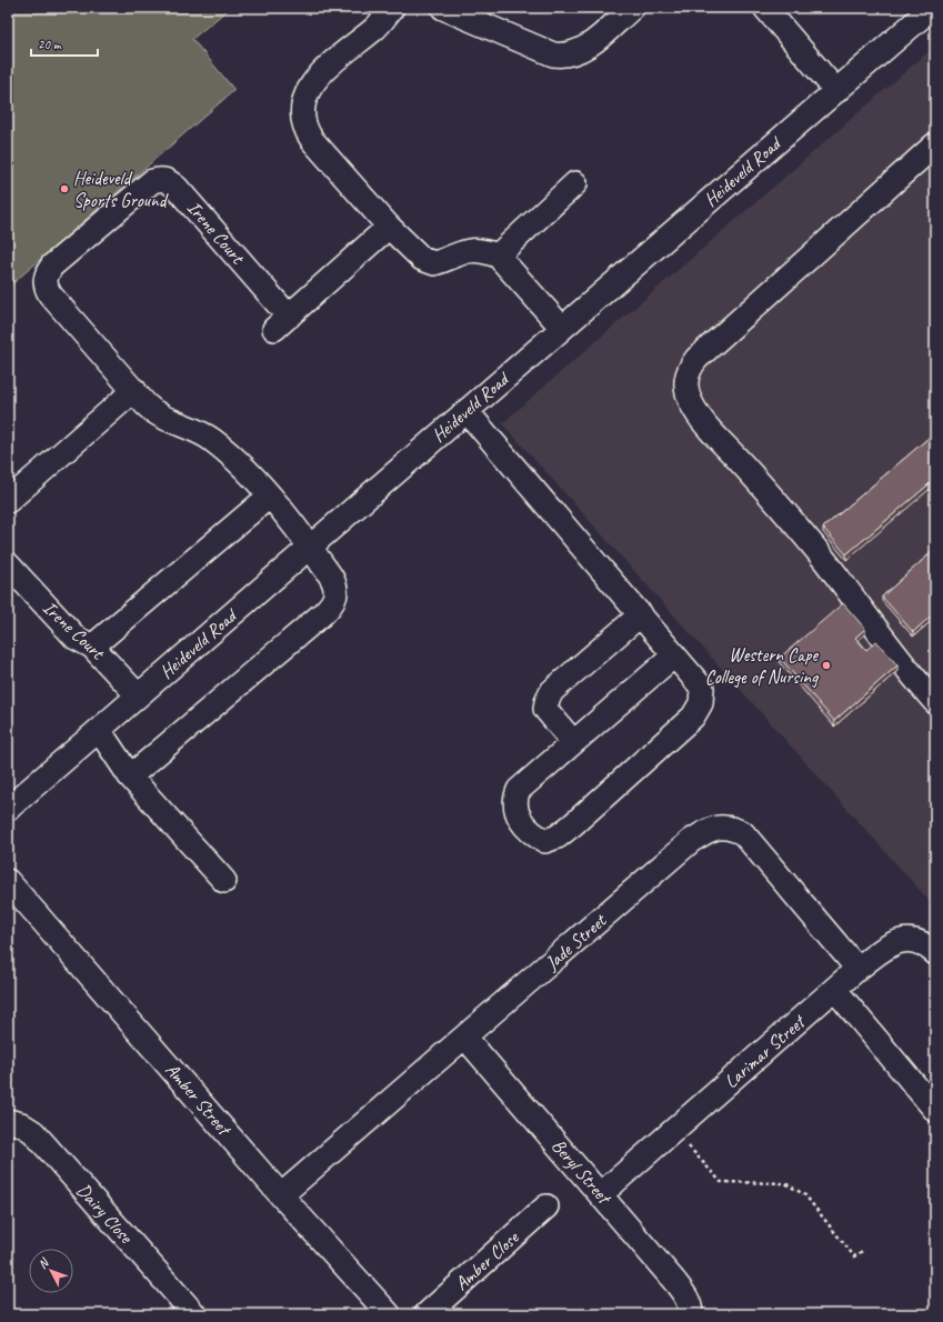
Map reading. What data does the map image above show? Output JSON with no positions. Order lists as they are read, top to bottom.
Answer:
{
  "streets": {
    "street": [
      "Heideveld Road",
      "Irene Court",
      "Jade Street",
      "Larimar Street",
      "Amber Street",
      "Beryl Street",
      "Dairy Close",
      "Amber Close"
    ]
  },
  "crossings": [
    ["Heideveld Road", "Irene Court"],
    ["Jade Street", "Larimar Street"],
    ["Jade Street", "Amber Street"],
    ["Jade Street", "Beryl Street"],
    ["Larimar Street", "Beryl Street"]
  ],
  "places": ["Heideveld Sports Ground", "Western Cape College of Nursing"],
  "scale_bar": "20 m",
  "north": "top left"
}
